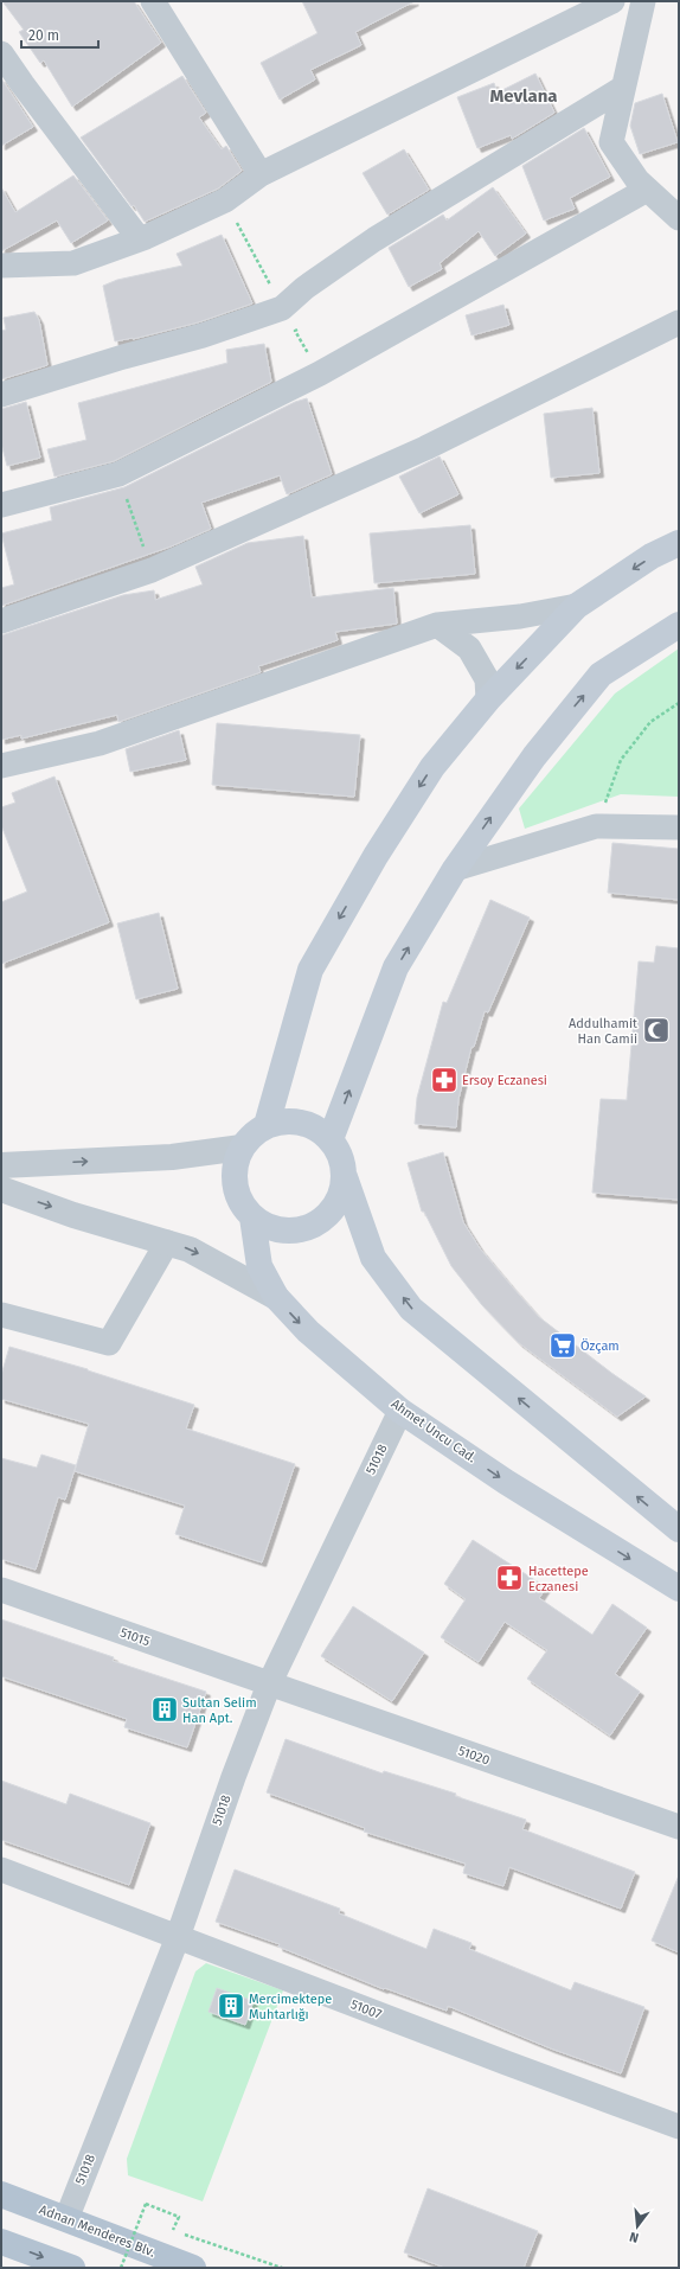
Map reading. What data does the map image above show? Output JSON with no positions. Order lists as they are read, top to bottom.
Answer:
{
  "streets": {
    "main road": ["Ahmet Uncu Cad.", "Adnan Menderes Blv."],
    "street": [
      "51018",
      "51015",
      "51020",
      "51007"
    ]
  },
  "crossings": [
    ["Ahmet Uncu Cad.", "51018"],
    ["51018", "51015"],
    ["51018", "51020"],
    ["51018", "51007"],
    ["51018", "Adnan Menderes Blv."],
    ["51015", "51020"]
  ],
  "districts": ["Mevlana"],
  "places": {
    "mosque": ["Addulhamit Han Camii"],
    "pharmacy": ["Ersoy Eczanesi", "Hacettepe Eczanesi"],
    "supermarket": ["Özçam"],
    "building": ["Sultan Selim Han Apt.", "Mercimektepe Muhtarlığı"]
  },
  "scale_bar": "20 m",
  "north": "bottom"
}
